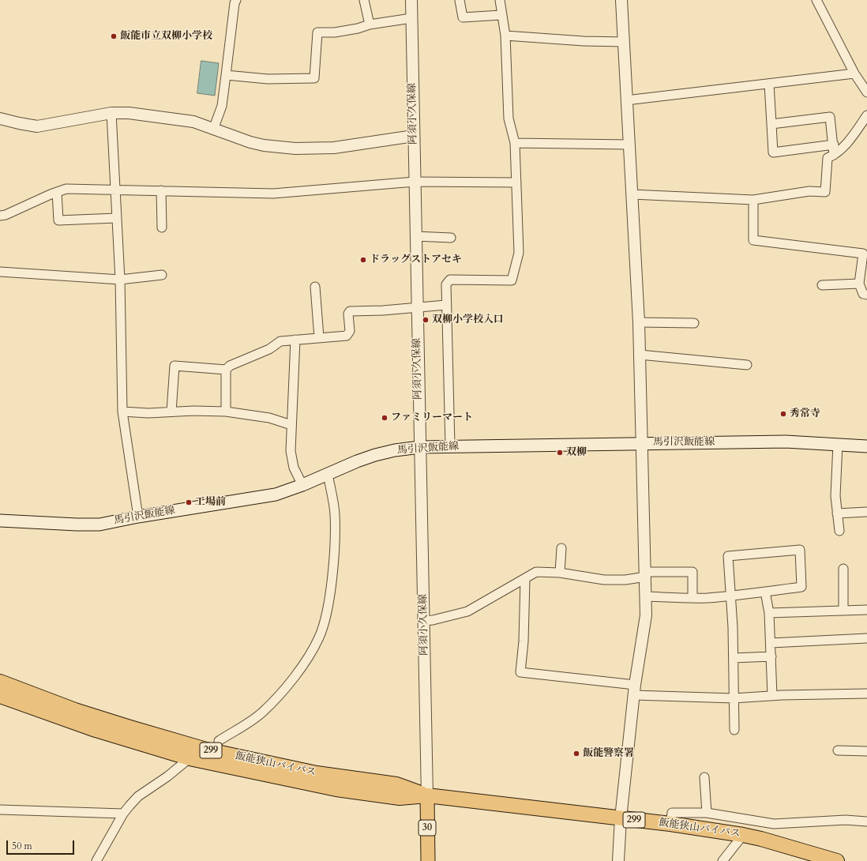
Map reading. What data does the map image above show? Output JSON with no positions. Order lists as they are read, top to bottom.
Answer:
{
  "streets": {
    "highway": ["299", "飯能狭山バイパス"],
    "main road": ["馬引沢飯能線", "30"],
    "street": ["阿須小久保線"]
  },
  "crossings": [
    ["阿須小久保線", "馬引沢飯能線"],
    ["阿須小久保線", "飯能狭山バイパス"],
    ["阿須小久保線", "30"],
    ["飯能狭山バイパス", "30"]
  ],
  "places": [
    "飯能市立双柳小学校",
    "ドラッグストアセキ",
    "双柳小学校入口",
    "秀常寺",
    "ファミリーマート",
    "双柳",
    "工場前",
    "飯能警察署"
  ],
  "scale_bar": "50 m"
}
